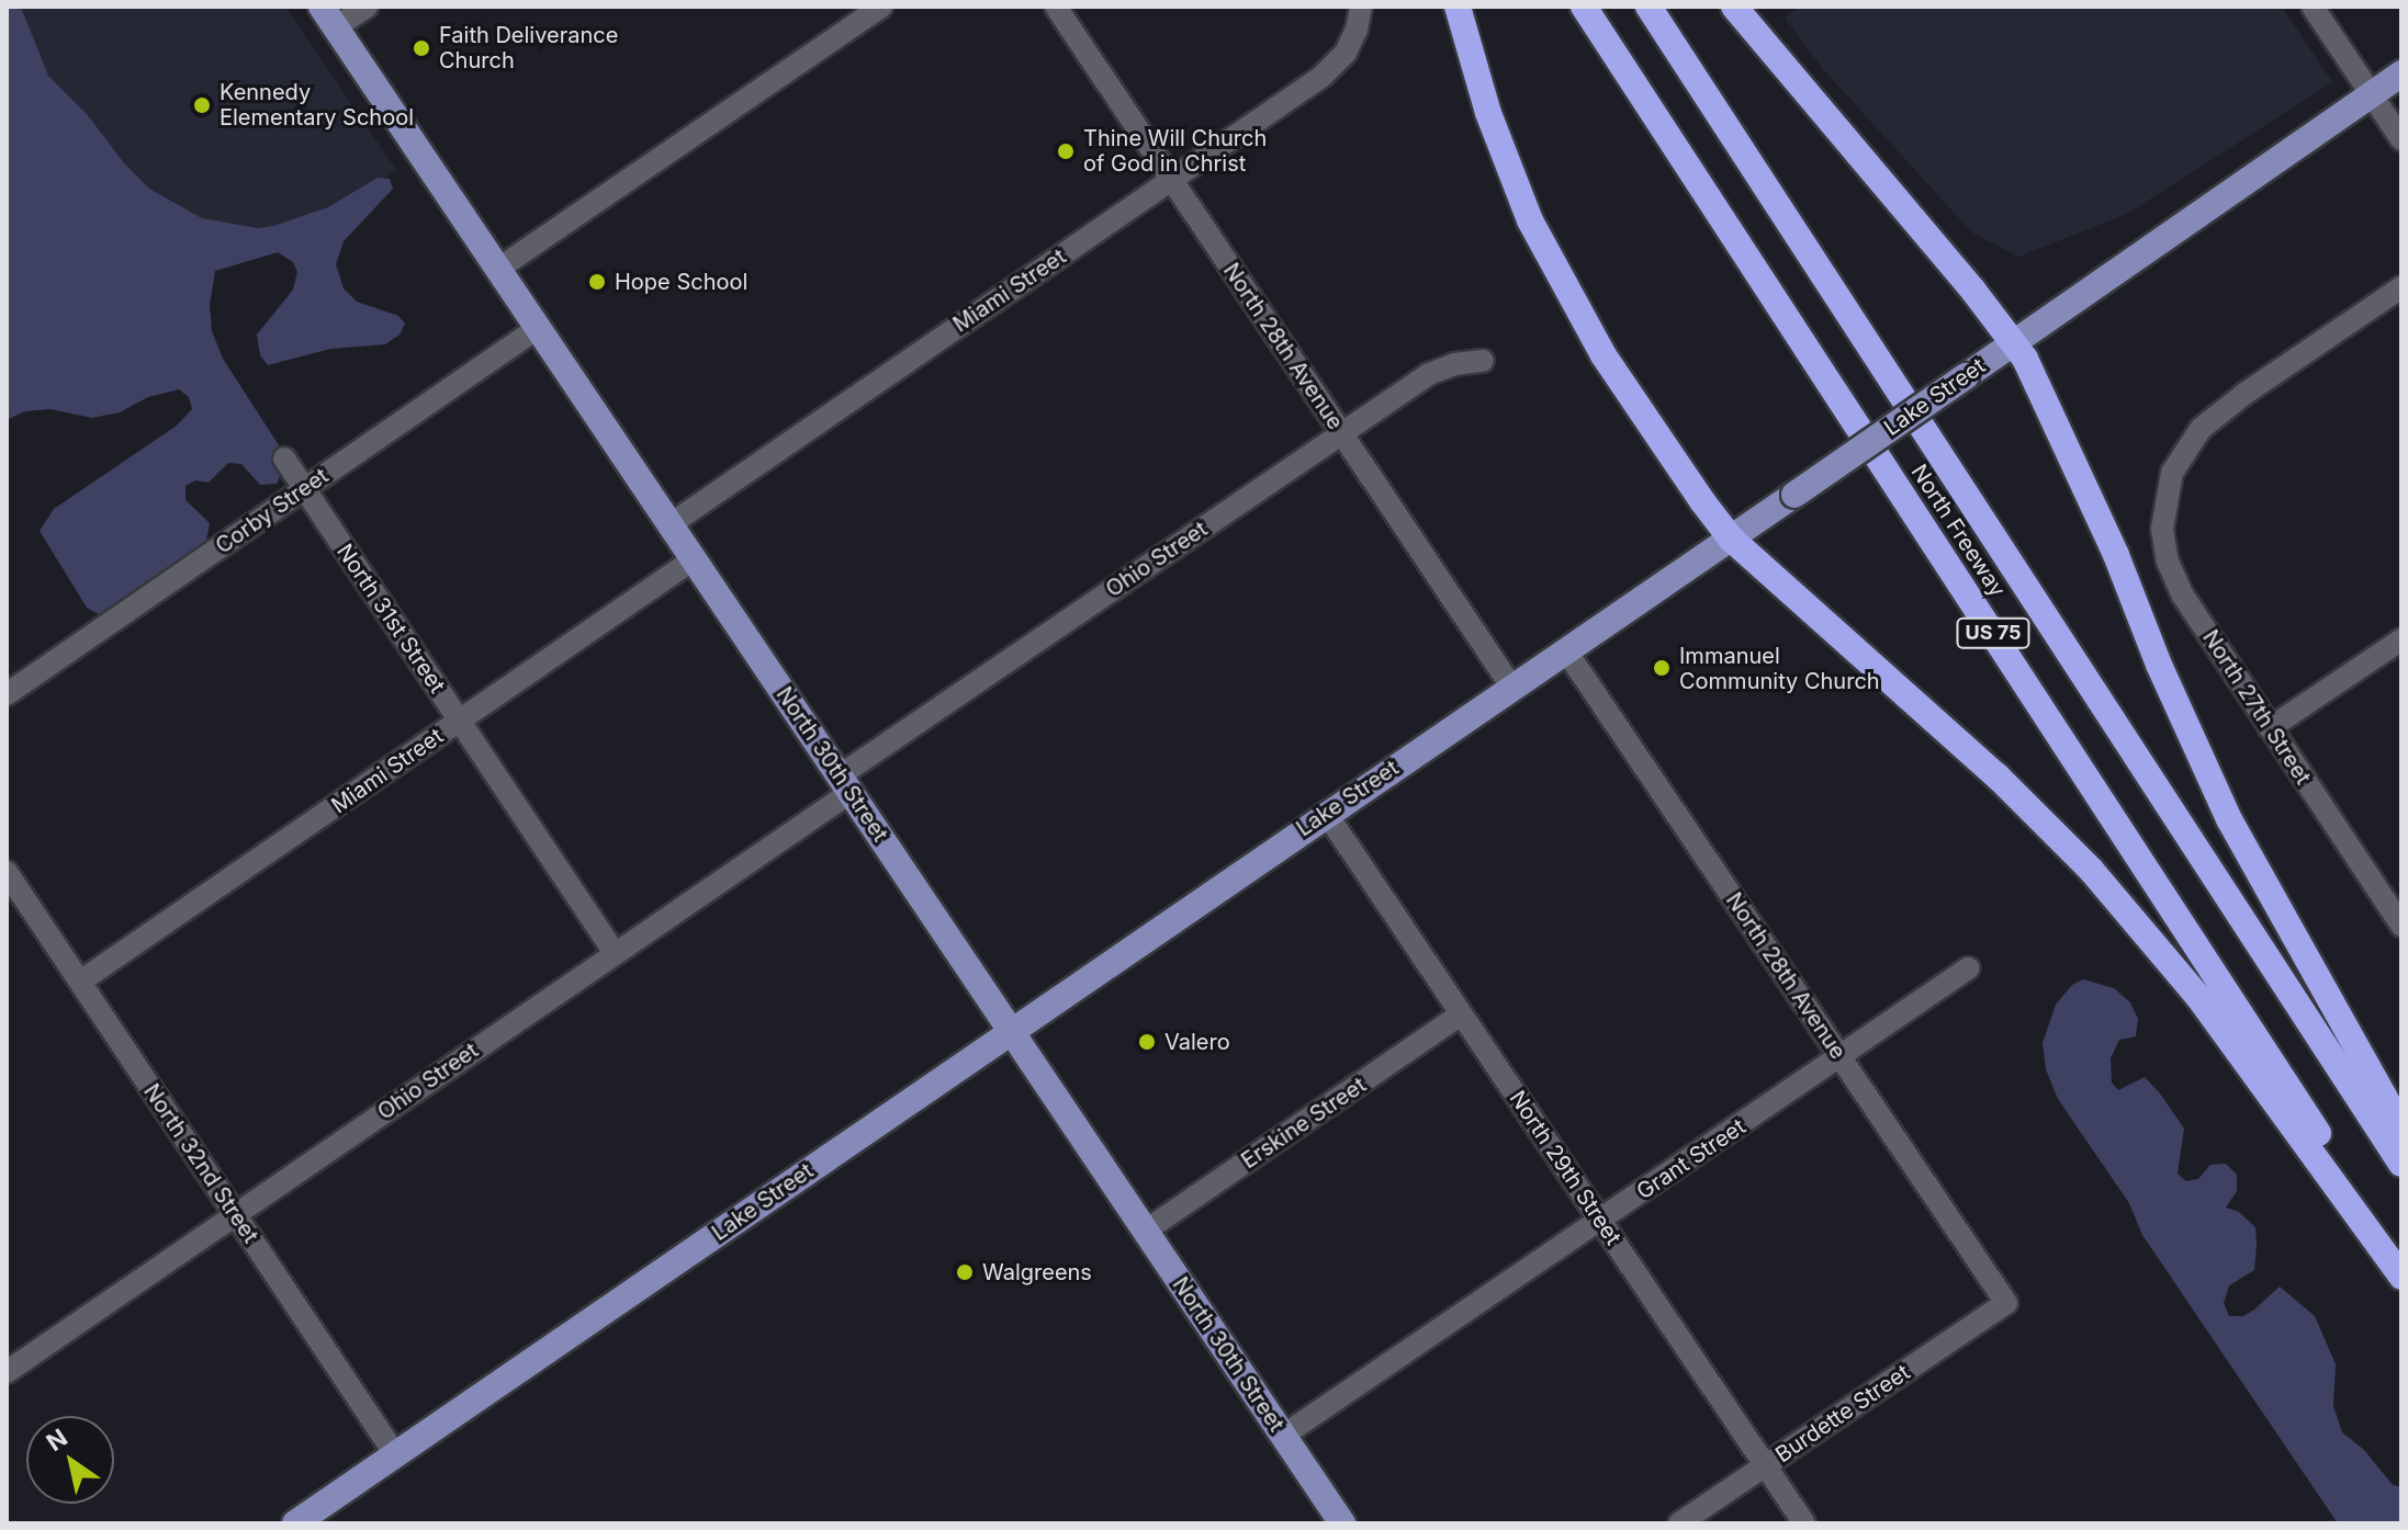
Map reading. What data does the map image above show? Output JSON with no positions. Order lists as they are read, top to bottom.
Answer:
{
  "streets": {
    "highway": ["North Freeway", "US 75"],
    "main road": ["Lake Street", "North 30th Street"],
    "street": [
      "Miami Street",
      "North 28th Avenue",
      "Corby Street",
      "Ohio Street",
      "North 31st Street",
      "North 27th Street",
      "Erskine Street",
      "Grant Street",
      "North 32nd Street",
      "North 29th Street",
      "Burdette Street"
    ]
  },
  "crossings": [
    ["Miami Street", "North 28th Avenue"],
    ["Miami Street", "North 31st Street"],
    ["Miami Street", "North 30th Street"],
    ["Miami Street", "North 32nd Street"],
    ["North 28th Avenue", "Lake Street"],
    ["North 28th Avenue", "Ohio Street"],
    ["North 28th Avenue", "Grant Street"],
    ["North 28th Avenue", "Burdette Street"],
    ["Lake Street", "North 30th Street"],
    ["Lake Street", "North 32nd Street"],
    ["Lake Street", "North 29th Street"],
    ["Corby Street", "North 31st Street"],
    ["Corby Street", "North 30th Street"],
    ["Ohio Street", "North 31st Street"],
    ["Ohio Street", "North 30th Street"],
    ["Ohio Street", "North 32nd Street"],
    ["North 30th Street", "Erskine Street"],
    ["North 30th Street", "Grant Street"],
    ["Erskine Street", "North 29th Street"],
    ["Grant Street", "North 29th Street"],
    ["North 29th Street", "Burdette Street"]
  ],
  "places": [
    "Faith Deliverance Church",
    "Kennedy Elementary School",
    "Thine Will Church of God in Christ",
    "Hope School",
    "Immanuel Community Church",
    "Valero",
    "Walgreens"
  ],
  "north": "top left"
}
